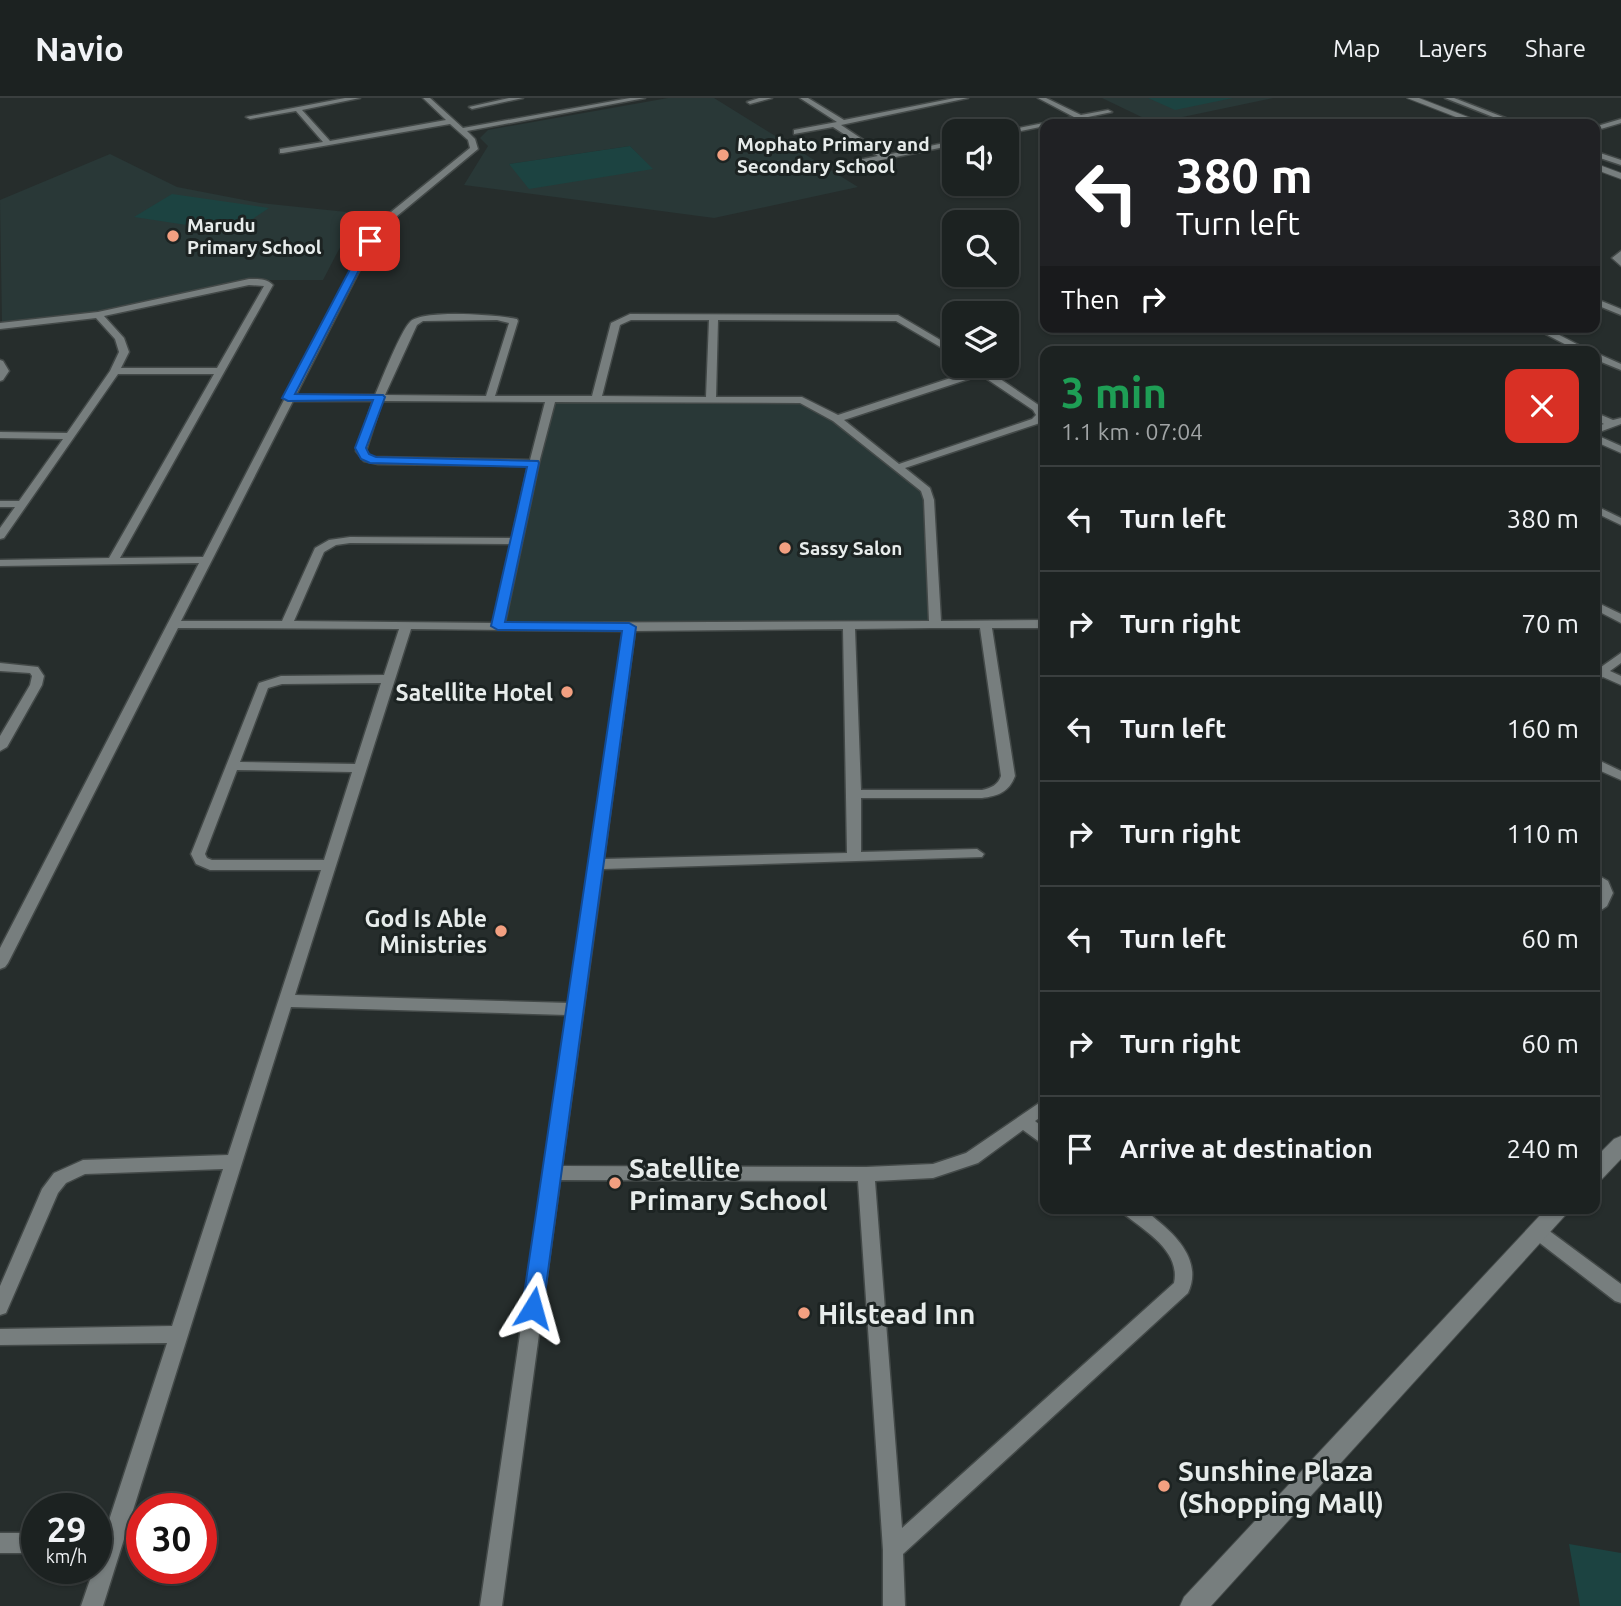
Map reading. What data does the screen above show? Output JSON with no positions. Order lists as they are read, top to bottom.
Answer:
{
  "places": [
    "Mophato Primary and Secondary School",
    "Marudu Primary School",
    "Sassy Salon",
    "Satellite Hotel",
    "God Is Able Ministries",
    "Satellite Primary School",
    "Hilstead Inn",
    "Sunshine Plaza (Shopping Mall)"
  ],
  "page": {
    "header": "Navio",
    "nav": ["Map", "Layers", "Share"],
    "turn": ["380 m", "Turn left"],
    "then": "Then",
    "heading": ["3 min", "1.1 km · 07:04"],
    "list": [
      {
        "name": "Turn left",
        "value": "380 m"
      },
      {
        "name": "Turn right",
        "value": "70 m"
      },
      {
        "name": "Turn left",
        "value": "160 m"
      },
      {
        "name": "Turn right",
        "value": "110 m"
      },
      {
        "name": "Turn left",
        "value": "60 m"
      },
      {
        "name": "Turn right",
        "value": "60 m"
      },
      {
        "name": "Arrive at destination",
        "value": "240 m"
      }
    ],
    "speed": "29 km/h",
    "limit": "30"
  }
}
